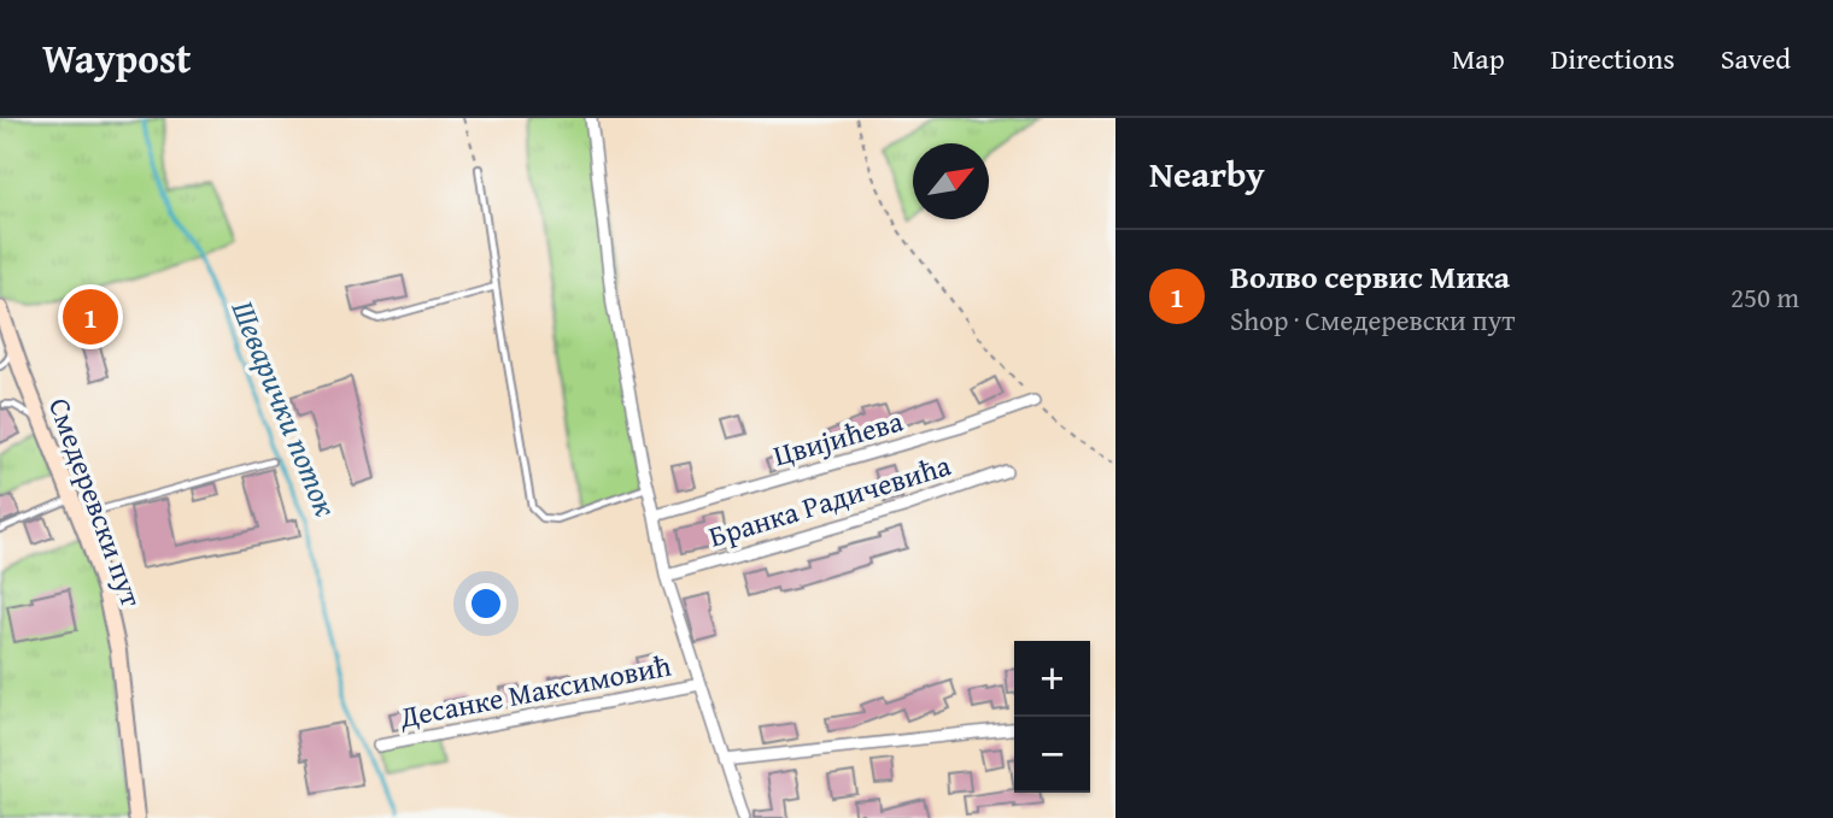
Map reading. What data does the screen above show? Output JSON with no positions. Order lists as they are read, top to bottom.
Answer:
{
  "streets": {
    "main road": ["Смедеревски пут"],
    "street": ["Цвијићева", "Бранка Радичевића", "Десанке Максимовић"]
  },
  "water": ["Шеварички поток"],
  "north": "top right",
  "page": {
    "header": "Waypost",
    "nav": ["Map", "Directions", "Saved"],
    "heading": "Nearby",
    "list": [
      {
        "mark": "1",
        "name": "Волво сервис Мика",
        "note": "Shop · Смедеревски пут",
        "value": "250 m"
      }
    ],
    "pins": "1",
    "map_buttons": ["+", "−"]
  }
}
